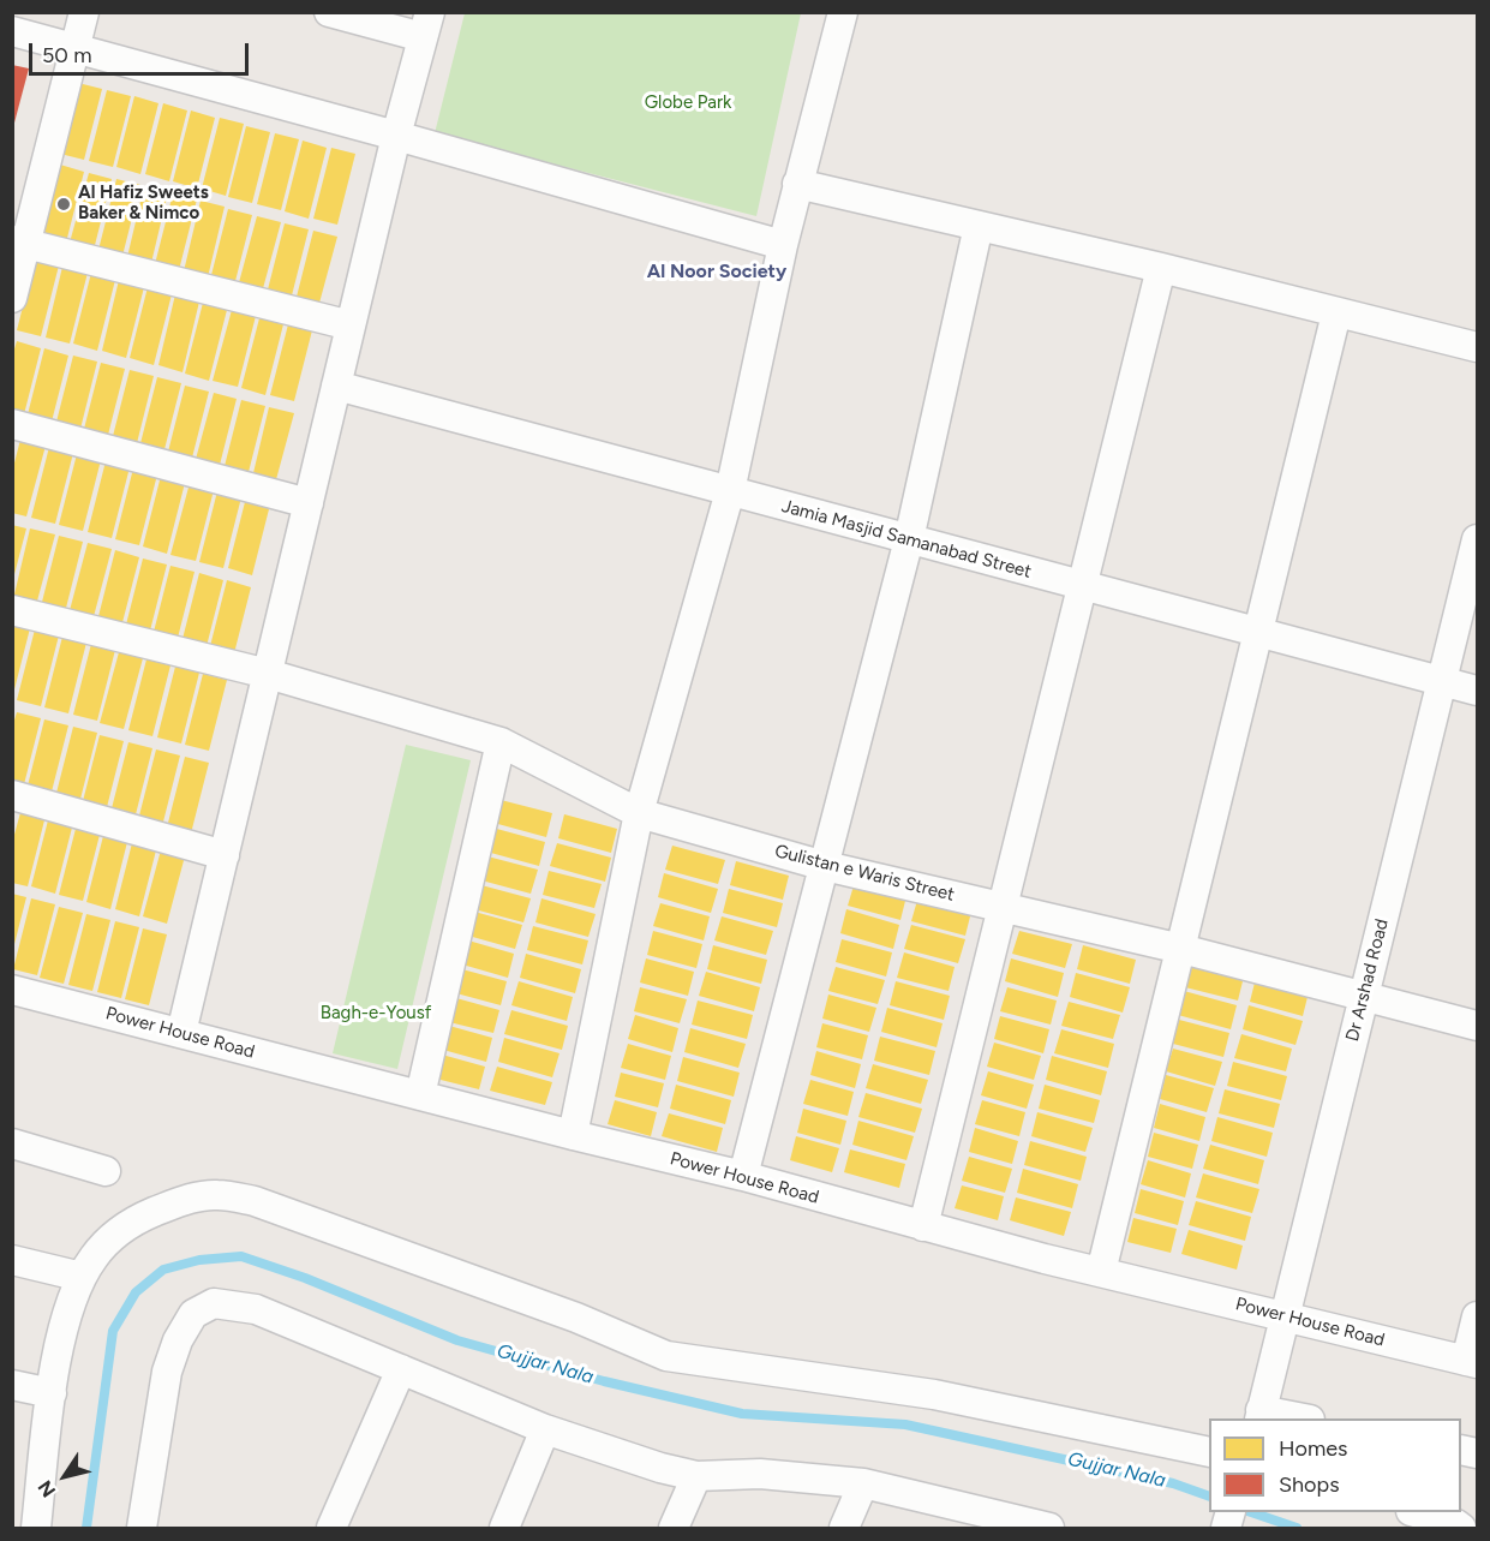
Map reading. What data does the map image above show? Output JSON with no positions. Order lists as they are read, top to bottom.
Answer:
{
  "streets": {
    "street": [
      "Jamia Masjid Samanabad Street",
      "Gulistan e Waris Street",
      "Dr Arshad Road",
      "Power House Road"
    ]
  },
  "crossings": [
    ["Jamia Masjid Samanabad Street", "Dr Arshad Road"],
    ["Gulistan e Waris Street", "Dr Arshad Road"],
    ["Dr Arshad Road", "Power House Road"]
  ],
  "districts": ["Al Noor Society"],
  "water": ["Gujjar Nala"],
  "parks": ["Globe Park", "Bagh-e-Yousf"],
  "places": ["Al Hafiz Sweets Baker & Nimco"],
  "legend": ["Homes", "Shops"],
  "scale_bar": "50 m",
  "north": "bottom left"
}
